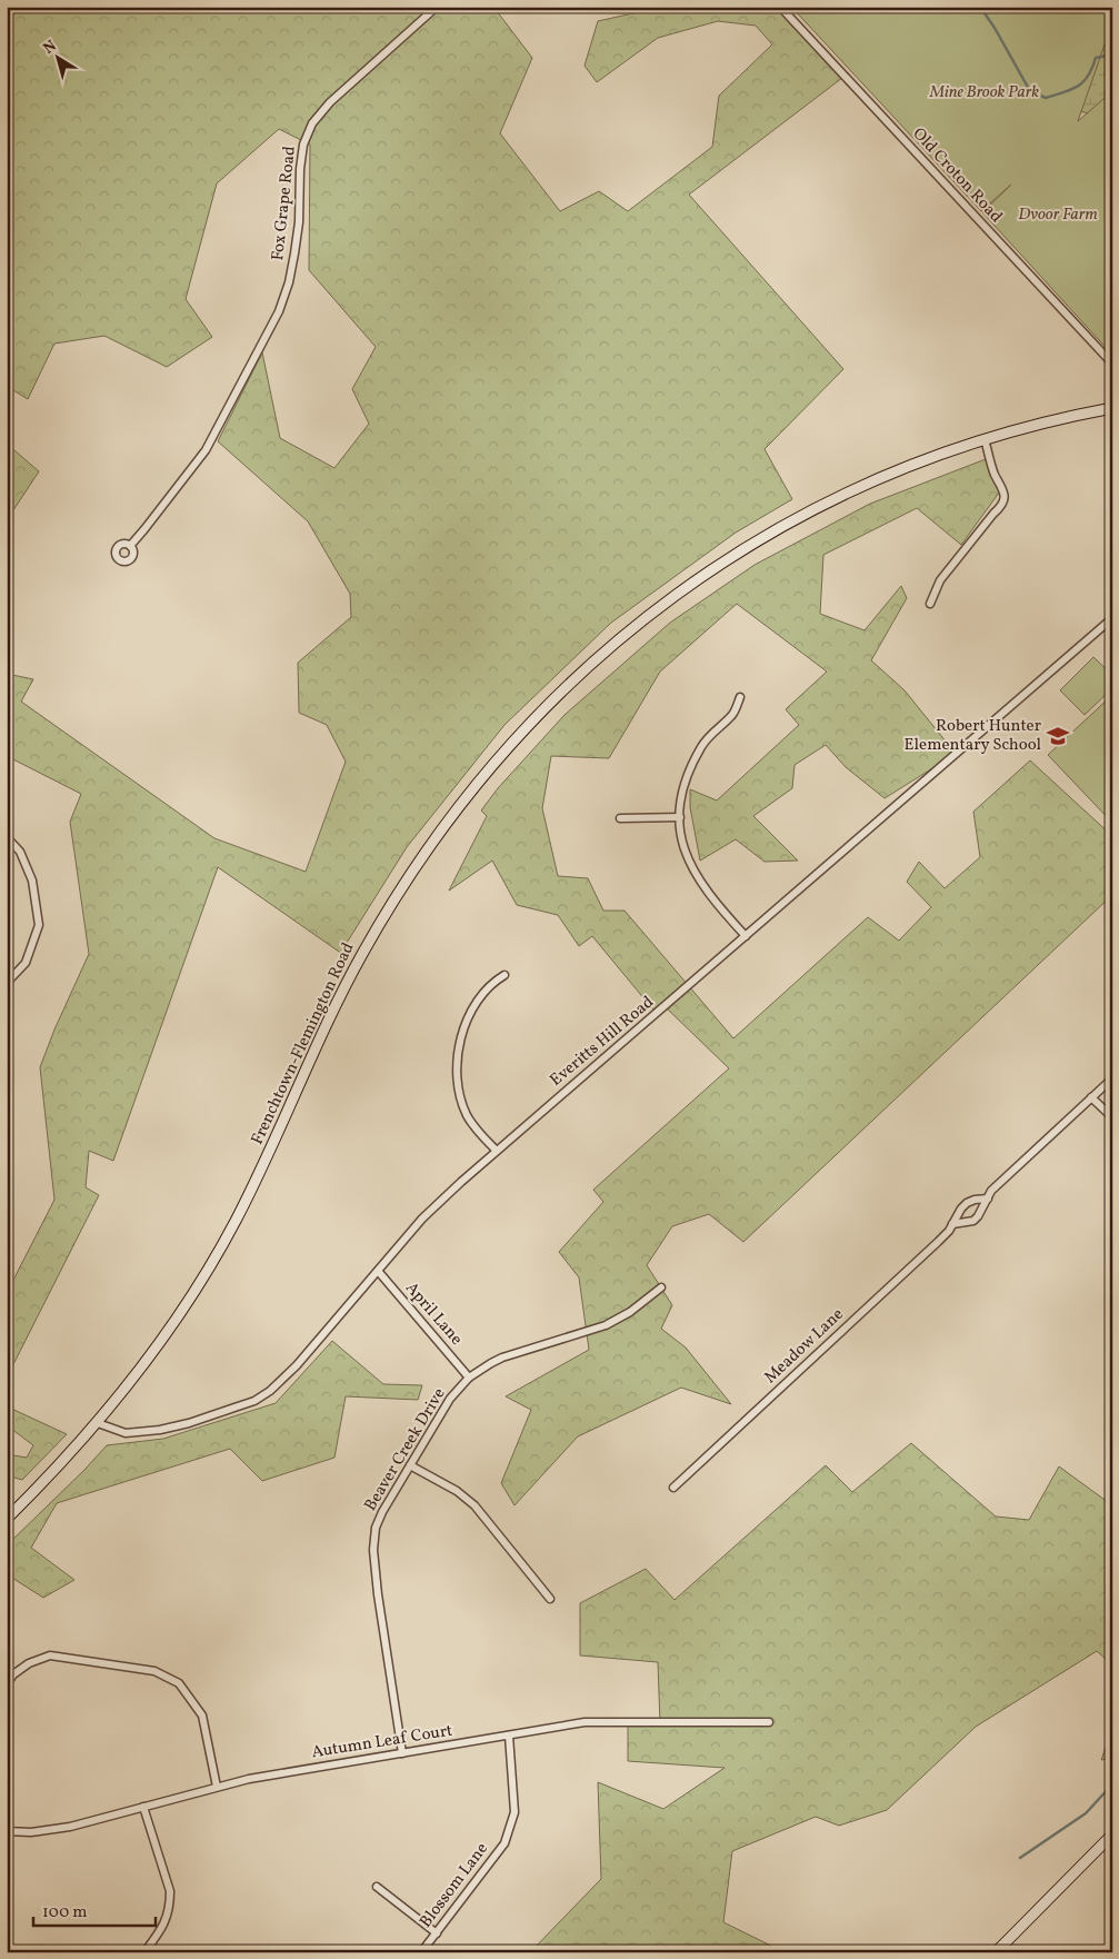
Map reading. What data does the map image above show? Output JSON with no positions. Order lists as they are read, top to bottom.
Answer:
{
  "streets": {
    "main road": ["Frenchtown-Flemington Road"],
    "street": [
      "Old Croton Road",
      "Fox Grape Road",
      "Everitts Hill Road",
      "April Lane",
      "Meadow Lane",
      "Beaver Creek Drive",
      "Autumn Leaf Court",
      "Blossom Lane"
    ]
  },
  "crossings": [
    ["Everitts Hill Road", "Frenchtown-Flemington Road"],
    ["Everitts Hill Road", "April Lane"],
    ["April Lane", "Beaver Creek Drive"],
    ["Beaver Creek Drive", "Autumn Leaf Court"],
    ["Autumn Leaf Court", "Blossom Lane"]
  ],
  "parks": ["Mine Brook Park", "Dvoor Farm"],
  "places": {
    "school or university": ["Robert Hunter Elementary School"]
  },
  "scale_bar": "100 m",
  "north": "top left"
}
